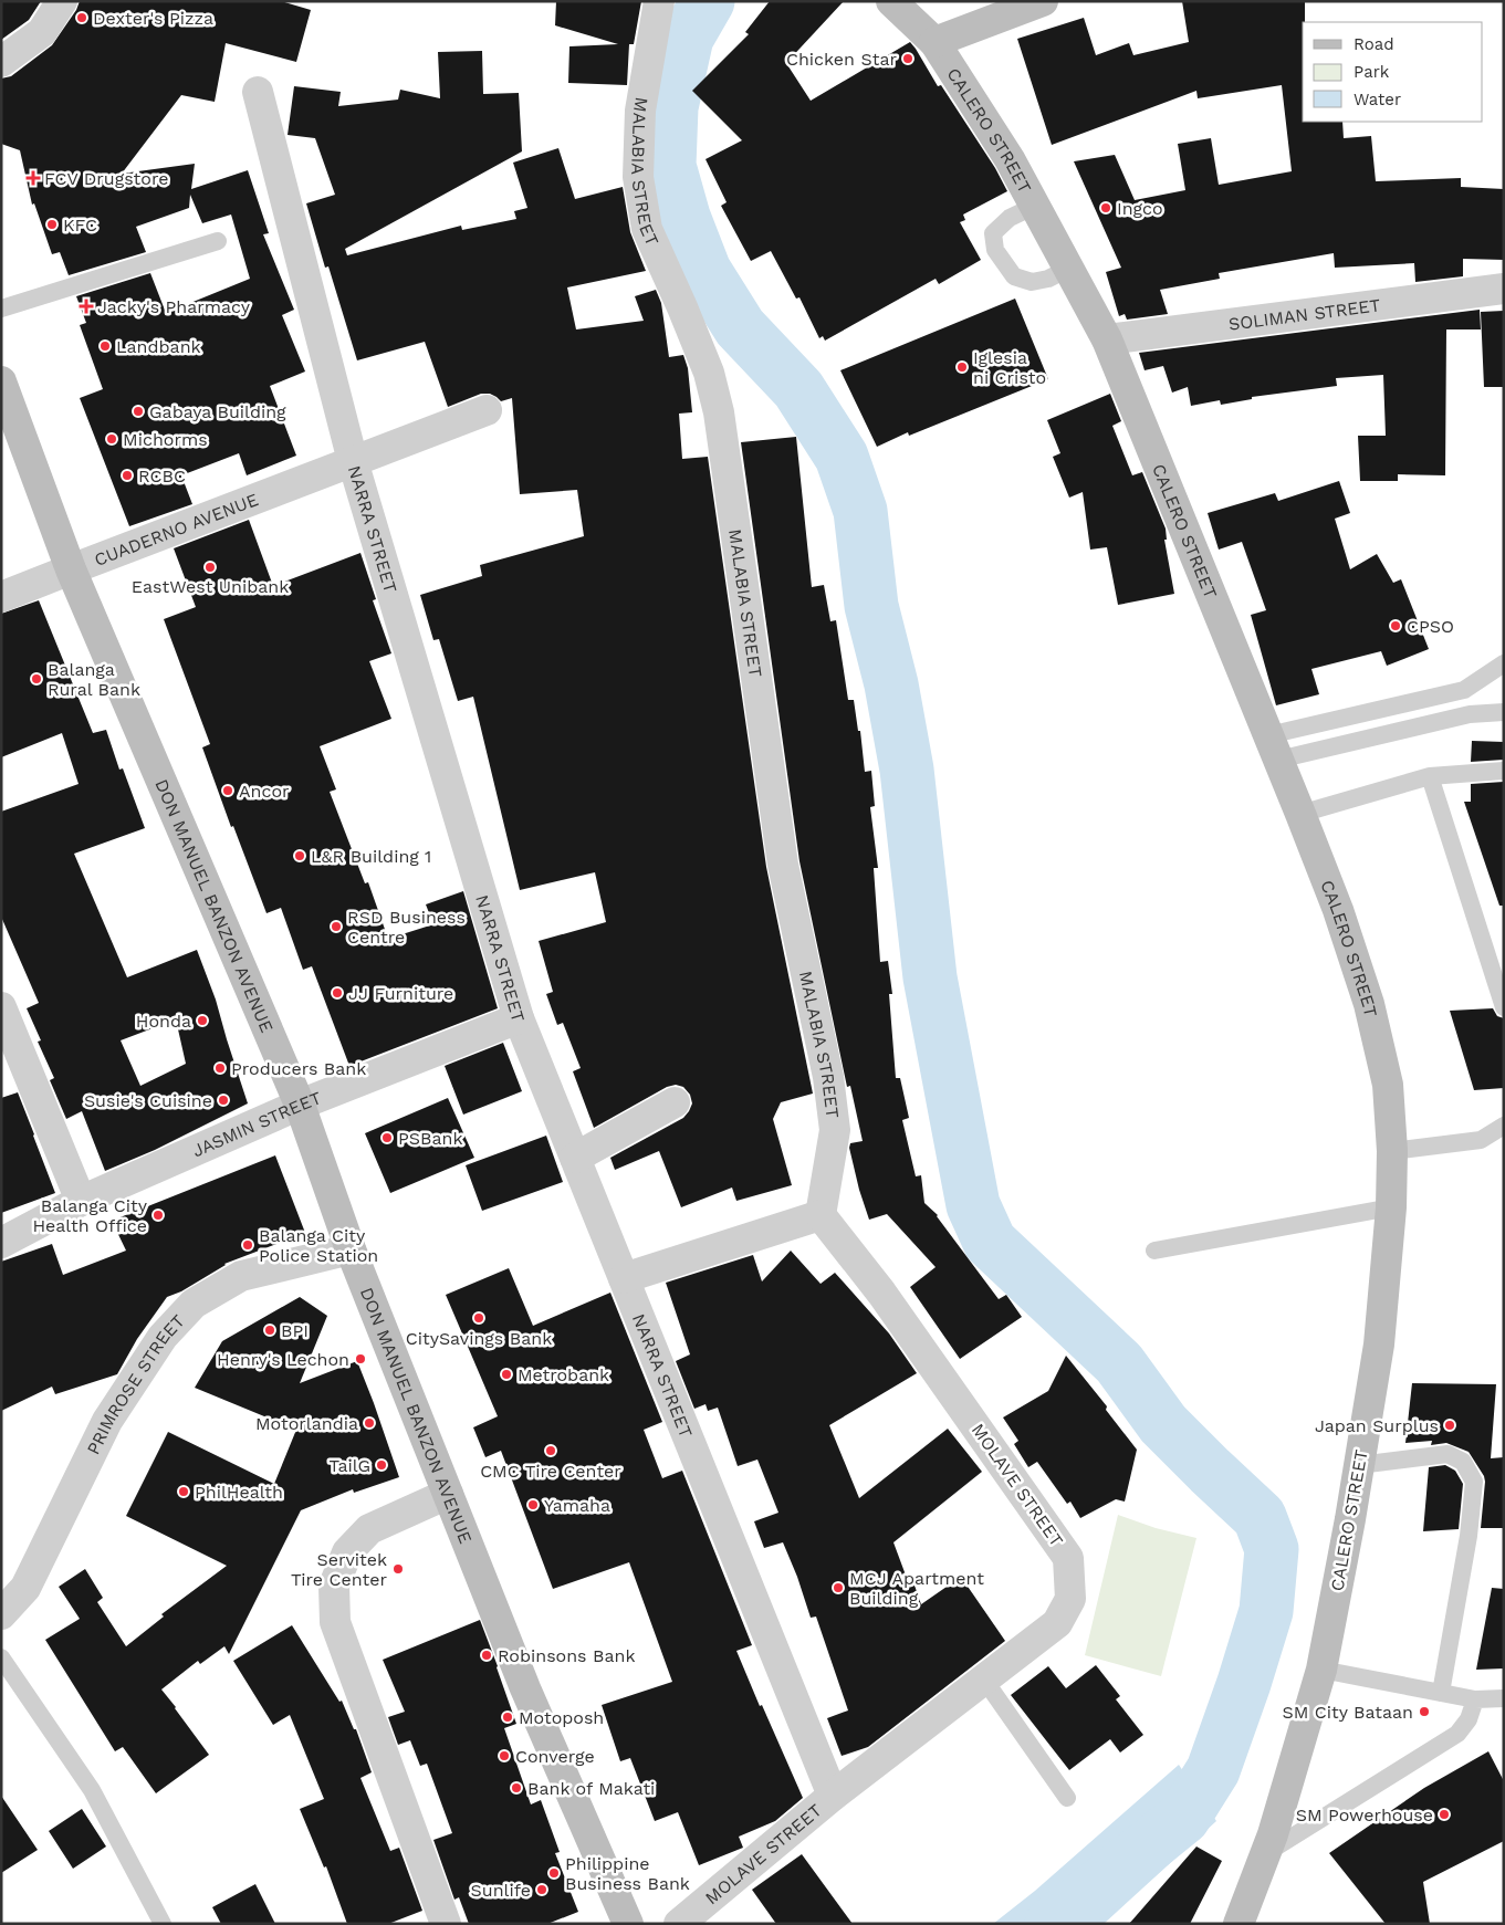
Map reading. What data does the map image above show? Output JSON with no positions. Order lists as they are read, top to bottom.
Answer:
{
  "streets": {
    "main road": ["CALERO STREET", "DON MANUEL BANZON AVENUE"],
    "street": [
      "MALABIA STREET",
      "SOLIMAN STREET",
      "CUADERNO AVENUE",
      "NARRA STREET",
      "JASMIN STREET",
      "PRIMROSE STREET",
      "MOLAVE STREET"
    ]
  },
  "crossings": [
    ["CALERO STREET", "SOLIMAN STREET"],
    ["MALABIA STREET", "MOLAVE STREET"],
    ["CUADERNO AVENUE", "NARRA STREET"],
    ["CUADERNO AVENUE", "DON MANUEL BANZON AVENUE"],
    ["NARRA STREET", "JASMIN STREET"],
    ["NARRA STREET", "MOLAVE STREET"],
    ["DON MANUEL BANZON AVENUE", "JASMIN STREET"],
    ["DON MANUEL BANZON AVENUE", "PRIMROSE STREET"]
  ],
  "places": {
    "other": [
      "Dexter's Pizza",
      "Chicken Star",
      "Ingco",
      "KFC",
      "Landbank",
      "Iglesia ni Cristo",
      "Gabaya Building",
      "Michorms",
      "RCBC",
      "EastWest Unibank",
      "CPSO",
      "Balanga Rural Bank",
      "Ancor",
      "L&R Building 1",
      "RSD Business Centre",
      "JJ Furniture",
      "Honda",
      "Producers Bank",
      "Susie's Cuisine",
      "PSBank",
      "Balanga City Health Office",
      "Balanga City Police Station",
      "CitySavings Bank",
      "BPI",
      "Henry's Lechon",
      "Metrobank",
      "Motorlandia",
      "Japan Surplus",
      "CMC Tire Center",
      "TailG",
      "PhilHealth",
      "Yamaha",
      "Servitek Tire Center",
      "MCJ Apartment Building",
      "Robinsons Bank",
      "SM City Bataan",
      "Motoposh",
      "Converge",
      "Bank of Makati",
      "SM Powerhouse",
      "Philippine Business Bank",
      "Sunlife"
    ],
    "health": ["FCV Drugstore", "Jacky's Pharmacy"]
  },
  "legend": ["Road", "Park", "Water"]
}
